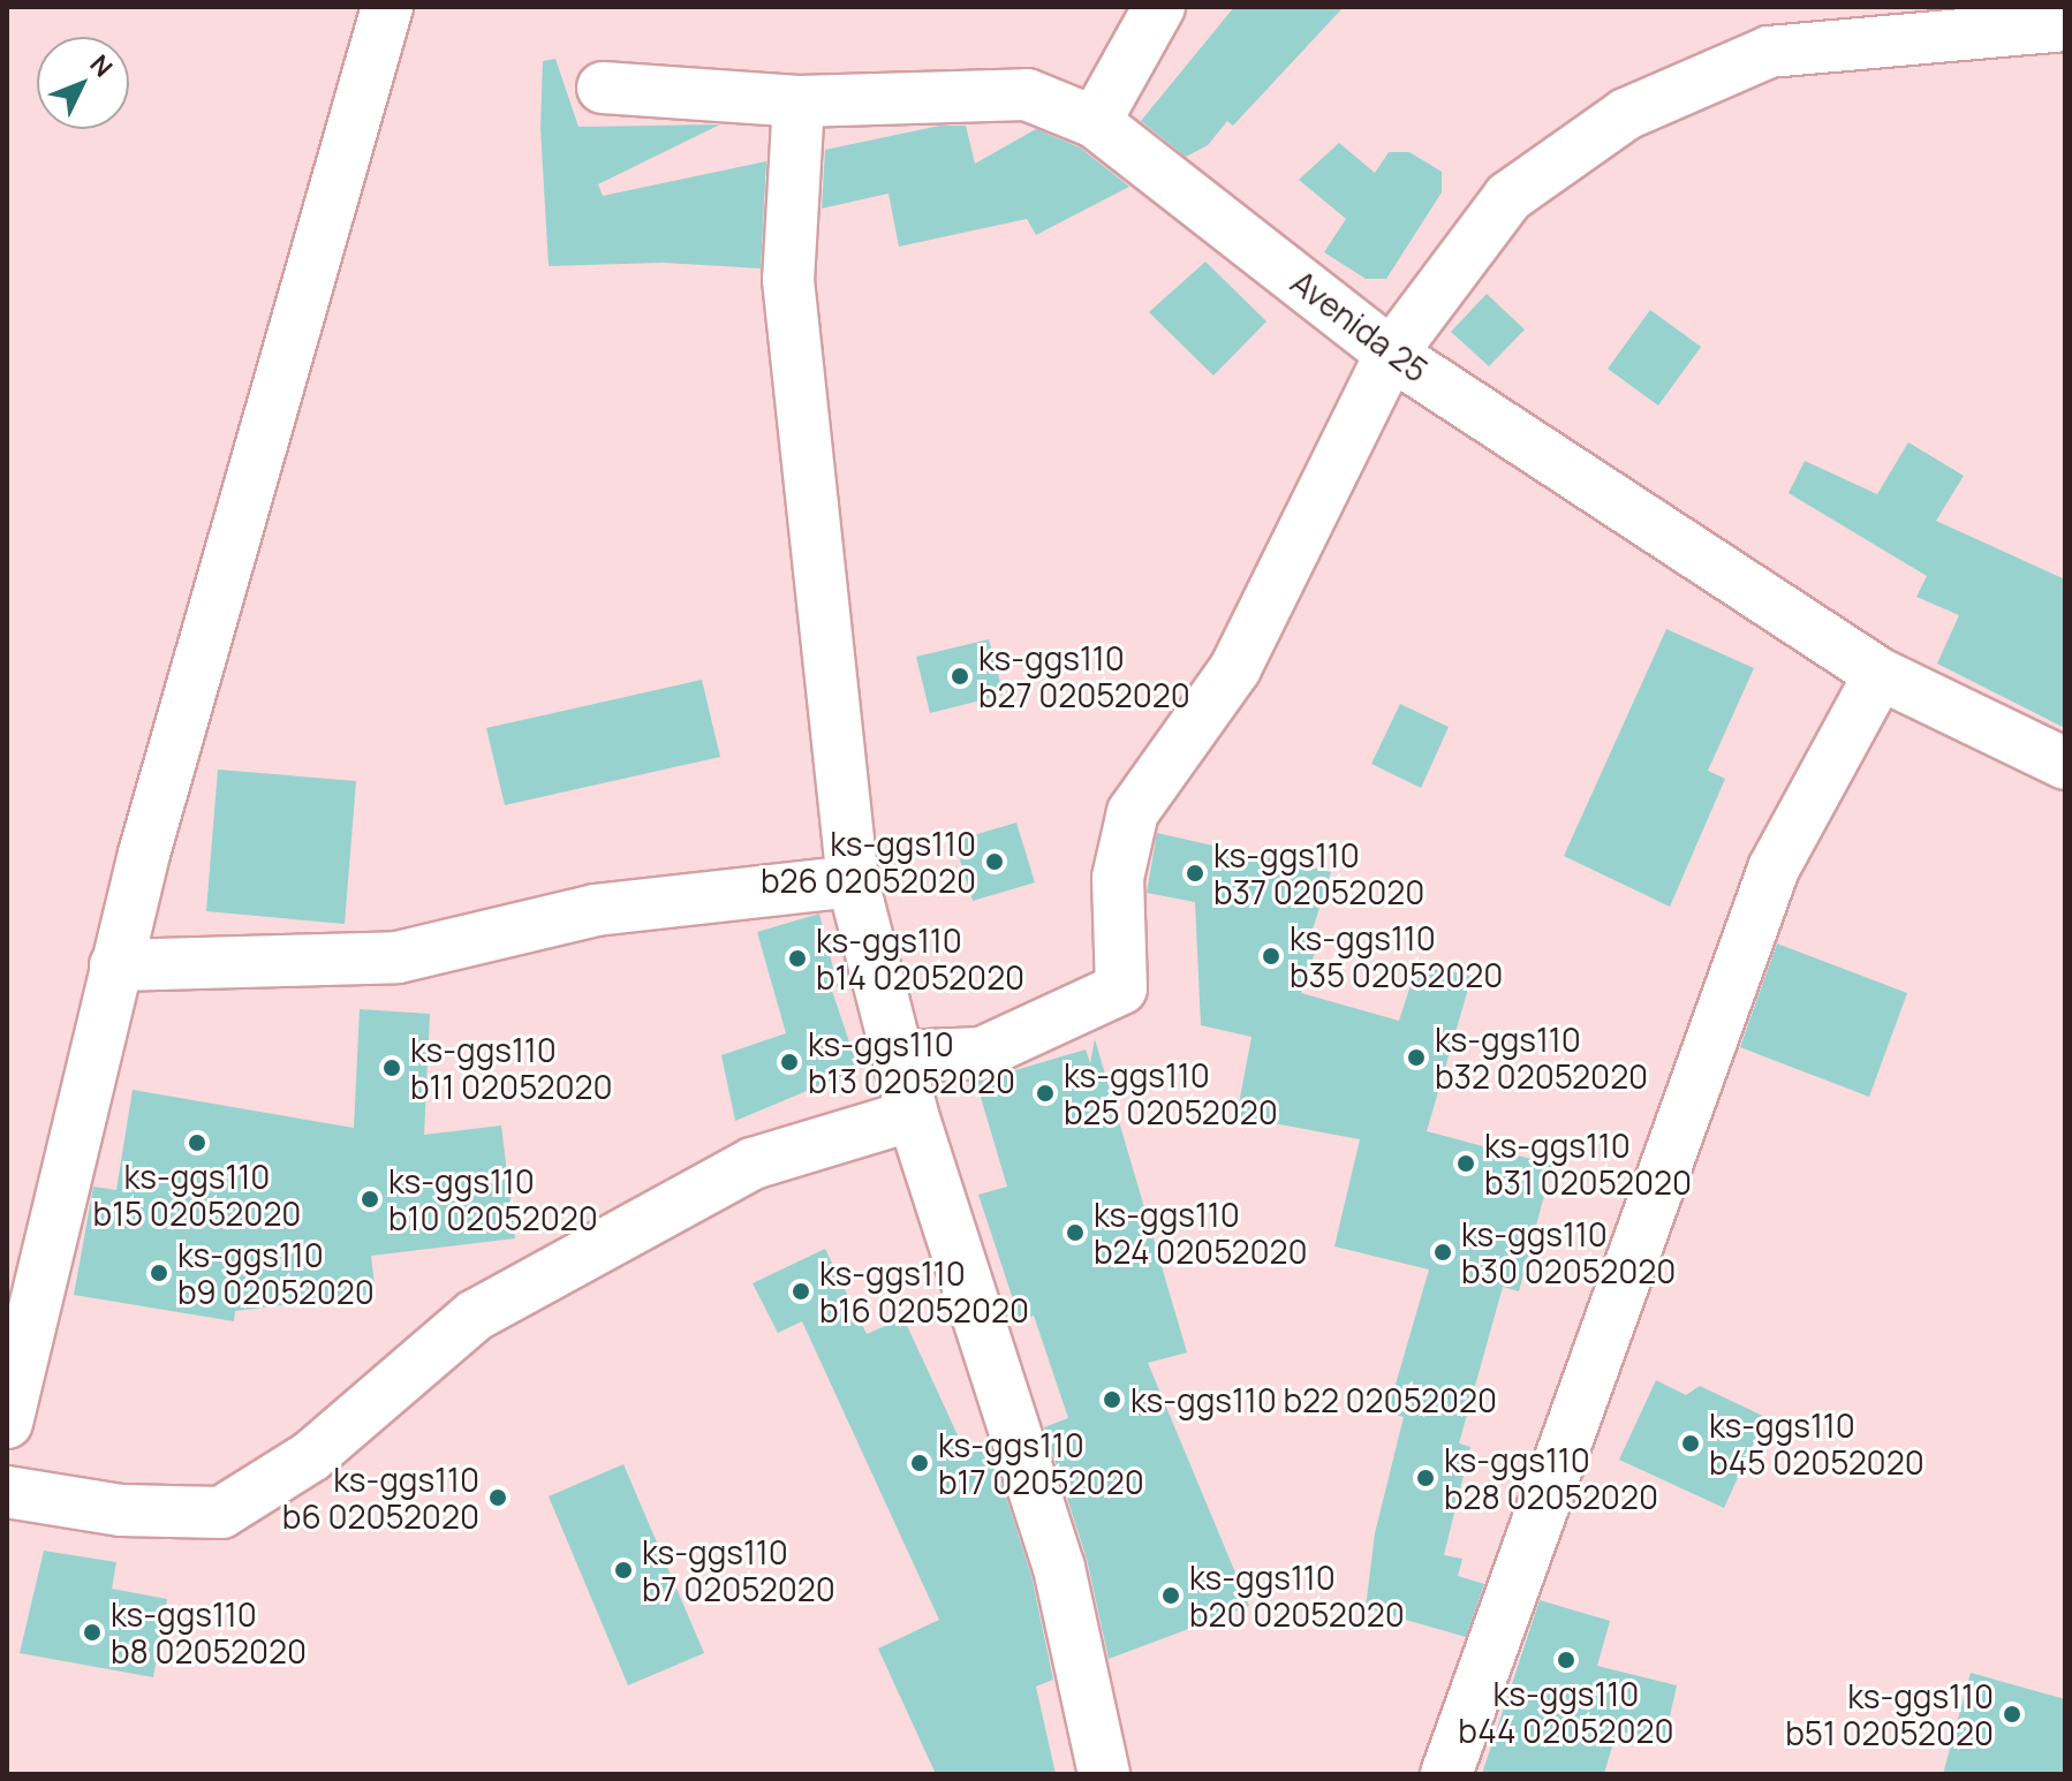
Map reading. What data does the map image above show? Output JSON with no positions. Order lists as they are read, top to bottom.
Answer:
{
  "streets": {
    "street": ["Avenida 25"]
  },
  "places": [
    "ks-ggs110 b27 02052020",
    "ks-ggs110 b26 02052020",
    "ks-ggs110 b37 02052020",
    "ks-ggs110 b35 02052020",
    "ks-ggs110 b14 02052020",
    "ks-ggs110 b32 02052020",
    "ks-ggs110 b13 02052020",
    "ks-ggs110 b11 02052020",
    "ks-ggs110 b25 02052020",
    "ks-ggs110 b15 02052020",
    "ks-ggs110 b31 02052020",
    "ks-ggs110 b10 02052020",
    "ks-ggs110 b24 02052020",
    "ks-ggs110 b30 02052020",
    "ks-ggs110 b9 02052020",
    "ks-ggs110 b16 02052020",
    "ks-ggs110 b22 02052020",
    "ks-ggs110 b45 02052020",
    "ks-ggs110 b17 02052020",
    "ks-ggs110 b28 02052020",
    "ks-ggs110 b6 02052020",
    "ks-ggs110 b7 02052020",
    "ks-ggs110 b20 02052020",
    "ks-ggs110 b8 02052020",
    "ks-ggs110 b44 02052020",
    "ks-ggs110 b51 02052020"
  ],
  "north": "top right"
}
